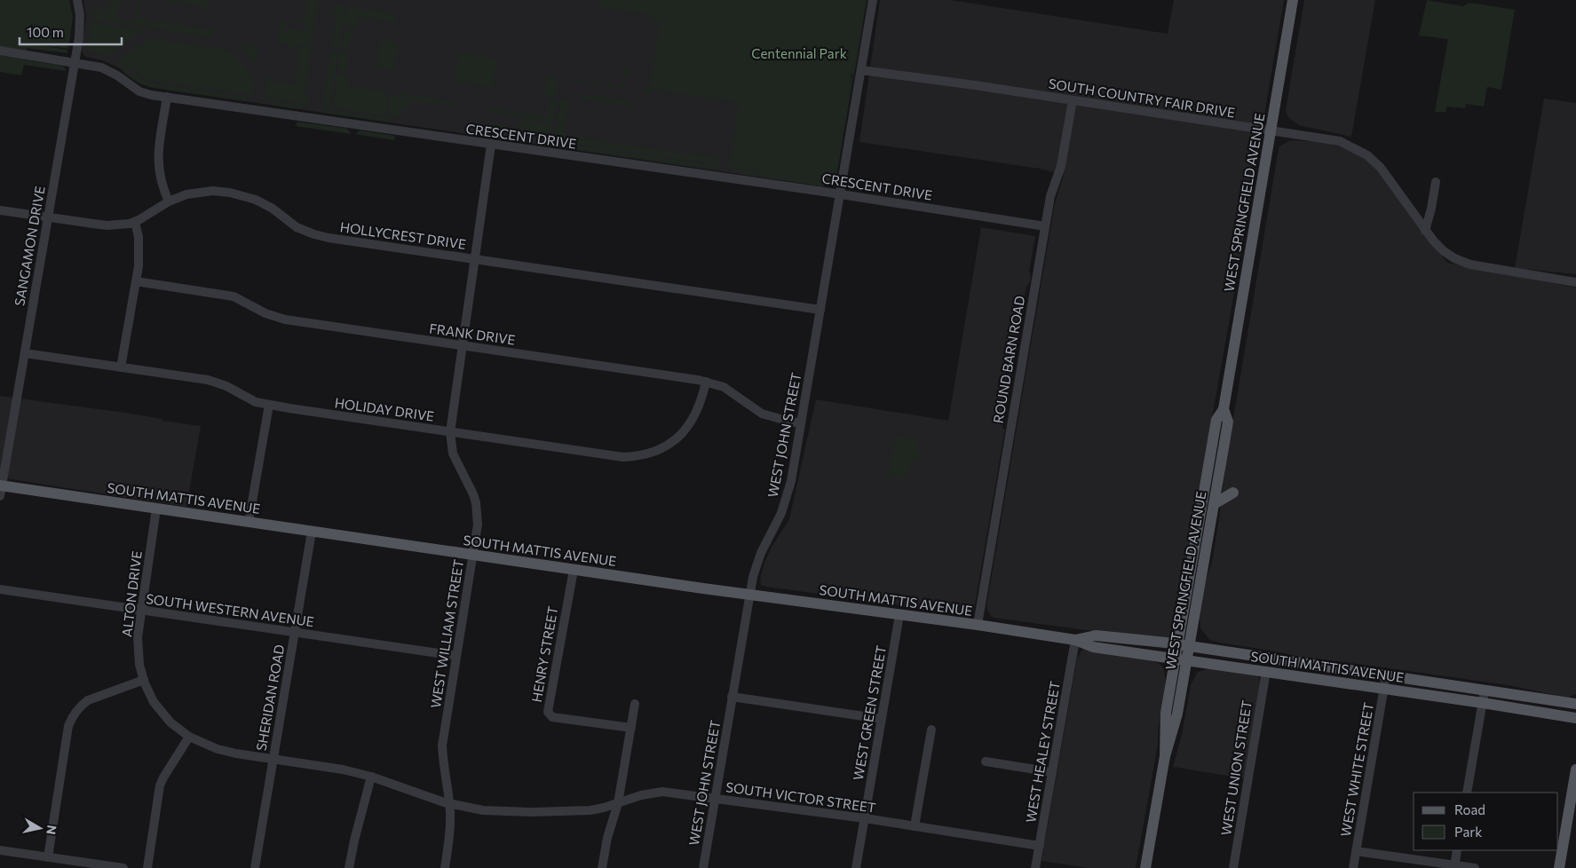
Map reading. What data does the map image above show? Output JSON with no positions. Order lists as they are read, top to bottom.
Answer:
{
  "streets": {
    "main road": ["WEST SPRINGFIELD AVENUE", "SOUTH MATTIS AVENUE"],
    "street": [
      "SOUTH COUNTRY FAIR DRIVE",
      "CRESCENT DRIVE",
      "HOLLYCREST DRIVE",
      "SANGAMON DRIVE",
      "FRANK DRIVE",
      "ROUND BARN ROAD",
      "HOLIDAY DRIVE",
      "WEST JOHN STREET",
      "ALTON DRIVE",
      "SOUTH WESTERN AVENUE",
      "WEST WILLIAM STREET",
      "HENRY STREET",
      "SHERIDAN ROAD",
      "WEST GREEN STREET",
      "WEST HEALEY STREET",
      "WEST UNION STREET",
      "WEST WHITE STREET",
      "SOUTH VICTOR STREET"
    ]
  },
  "crossings": [
    ["SOUTH COUNTRY FAIR DRIVE", "WEST SPRINGFIELD AVENUE"],
    ["SOUTH COUNTRY FAIR DRIVE", "ROUND BARN ROAD"],
    ["SOUTH COUNTRY FAIR DRIVE", "WEST JOHN STREET"],
    ["CRESCENT DRIVE", "SANGAMON DRIVE"],
    ["CRESCENT DRIVE", "ROUND BARN ROAD"],
    ["CRESCENT DRIVE", "WEST JOHN STREET"],
    ["CRESCENT DRIVE", "WEST WILLIAM STREET"],
    ["WEST SPRINGFIELD AVENUE", "SOUTH MATTIS AVENUE"],
    ["HOLLYCREST DRIVE", "SANGAMON DRIVE"],
    ["HOLLYCREST DRIVE", "WEST JOHN STREET"],
    ["HOLLYCREST DRIVE", "WEST WILLIAM STREET"],
    ["SANGAMON DRIVE", "HOLIDAY DRIVE"],
    ["SANGAMON DRIVE", "SOUTH MATTIS AVENUE"],
    ["FRANK DRIVE", "HOLIDAY DRIVE"],
    ["FRANK DRIVE", "WEST JOHN STREET"],
    ["FRANK DRIVE", "WEST WILLIAM STREET"],
    ["ROUND BARN ROAD", "SOUTH MATTIS AVENUE"],
    ["HOLIDAY DRIVE", "WEST WILLIAM STREET"],
    ["WEST JOHN STREET", "SOUTH MATTIS AVENUE"],
    ["WEST JOHN STREET", "SOUTH VICTOR STREET"],
    ["SOUTH MATTIS AVENUE", "ALTON DRIVE"],
    ["SOUTH MATTIS AVENUE", "WEST WILLIAM STREET"],
    ["SOUTH MATTIS AVENUE", "HENRY STREET"],
    ["SOUTH MATTIS AVENUE", "SHERIDAN ROAD"],
    ["SOUTH MATTIS AVENUE", "WEST GREEN STREET"],
    ["SOUTH MATTIS AVENUE", "WEST HEALEY STREET"],
    ["SOUTH MATTIS AVENUE", "WEST UNION STREET"],
    ["SOUTH MATTIS AVENUE", "WEST WHITE STREET"],
    ["ALTON DRIVE", "SOUTH WESTERN AVENUE"],
    ["ALTON DRIVE", "SHERIDAN ROAD"],
    ["ALTON DRIVE", "SOUTH VICTOR STREET"],
    ["SOUTH WESTERN AVENUE", "WEST WILLIAM STREET"],
    ["SOUTH WESTERN AVENUE", "SHERIDAN ROAD"],
    ["WEST WILLIAM STREET", "SOUTH VICTOR STREET"],
    ["SHERIDAN ROAD", "SOUTH VICTOR STREET"],
    ["WEST GREEN STREET", "SOUTH VICTOR STREET"],
    ["WEST HEALEY STREET", "SOUTH VICTOR STREET"]
  ],
  "parks": ["Centennial Park"],
  "legend": ["Road", "Park"],
  "scale_bar": "100 m",
  "north": "right"
}
